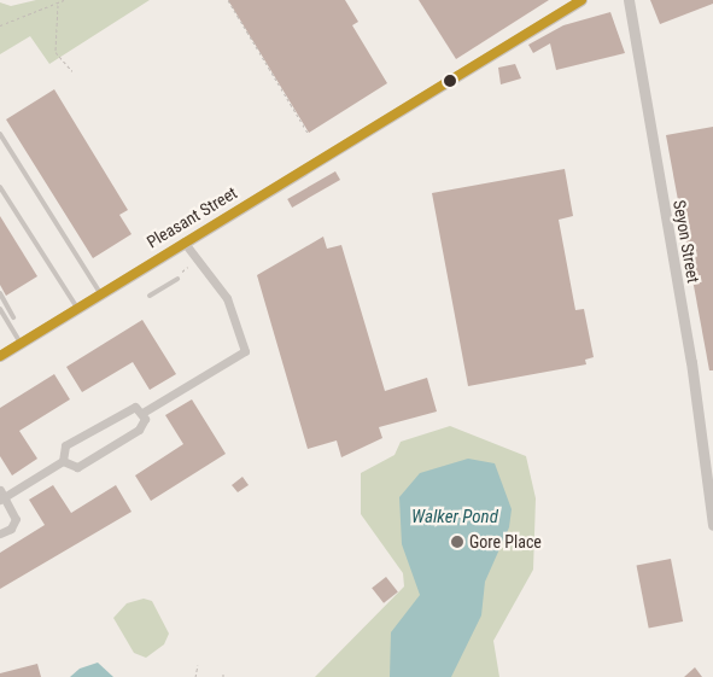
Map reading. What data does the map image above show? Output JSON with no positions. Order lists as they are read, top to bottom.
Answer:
{
  "streets": {
    "street": ["Pleasant Street", "Seyon Street"]
  },
  "water": ["Walker Pond"],
  "places": ["Gore Place"]
}
